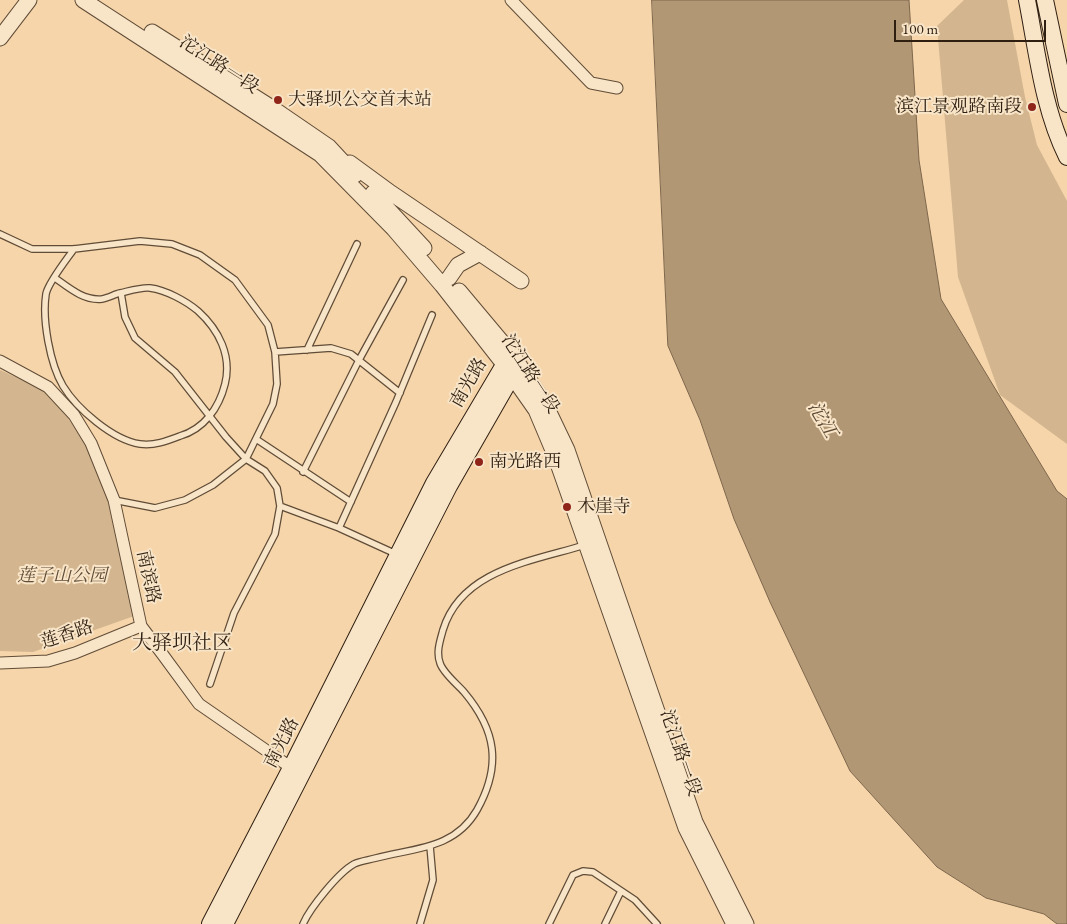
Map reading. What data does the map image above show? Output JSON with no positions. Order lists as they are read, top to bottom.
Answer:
{
  "streets": {
    "main road": ["南光路"],
    "street": ["沱江路一段", "南滨路", "莲香路"]
  },
  "crossings": [
    ["沱江路一段", "南光路"],
    ["南光路", "南滨路"],
    ["南滨路", "莲香路"]
  ],
  "districts": ["大驿坝社区"],
  "water": ["沱江"],
  "parks": ["莲子山公园"],
  "places": [
    "大驿坝公交首末站",
    "滨江景观路南段",
    "南光路西",
    "木崖寺"
  ],
  "scale_bar": "100 m"
}
